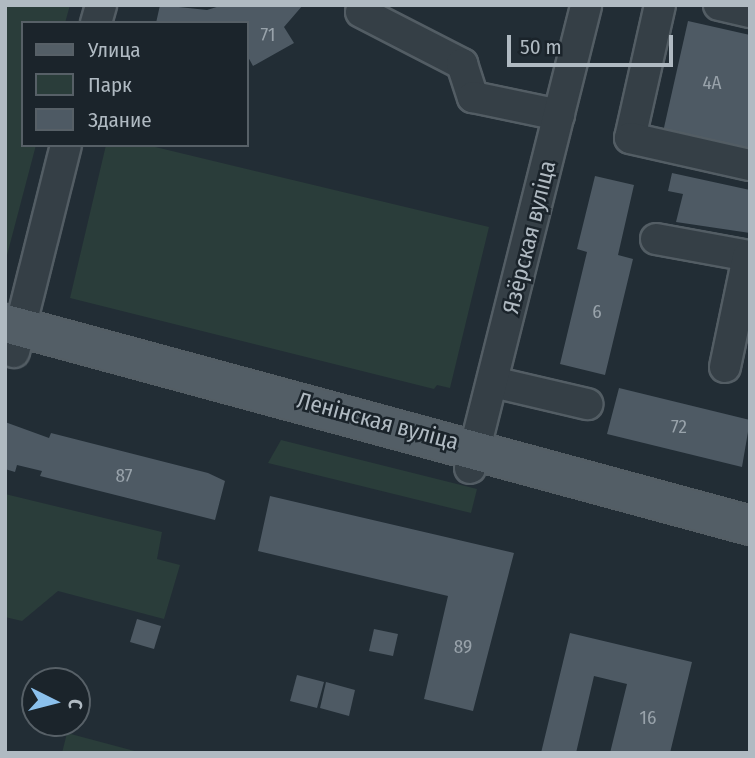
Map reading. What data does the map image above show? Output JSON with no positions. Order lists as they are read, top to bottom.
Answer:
{
  "streets": {
    "main road": ["Ленінская вуліца"],
    "street": ["Язёрская вуліца"]
  },
  "crossings": [
    ["Язёрская вуліца", "Ленінская вуліца"]
  ],
  "house_numbers": [
    "71",
    "4А",
    "6",
    "72",
    "87",
    "89",
    "16"
  ],
  "legend": ["Улица", "Парк", "Здание"],
  "scale_bar": "50 m",
  "north": "right"
}
